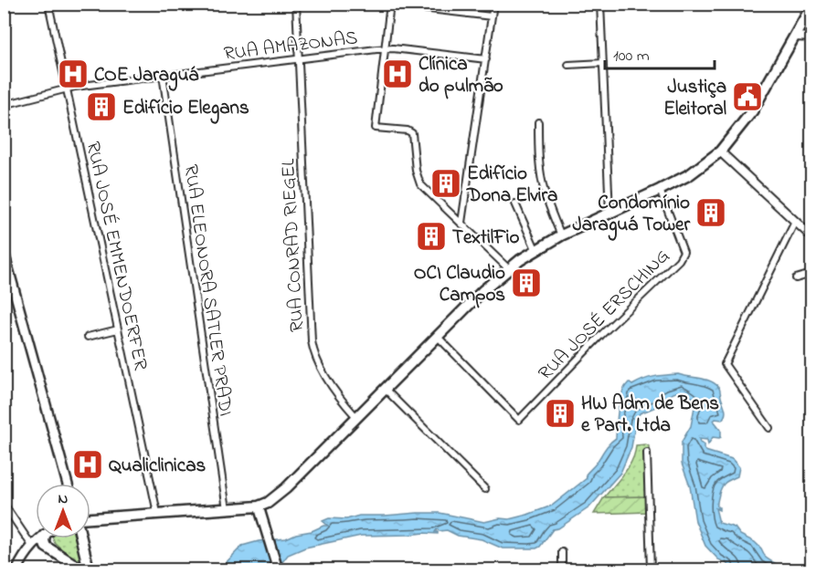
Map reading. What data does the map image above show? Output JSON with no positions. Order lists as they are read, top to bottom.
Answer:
{
  "streets": {
    "street": [
      "RUA AMAZONAS",
      "RUA CONRAD RIEGEL",
      "RUA JOSÉ EMMENDOERFER",
      "RUA ELEONORA SATLER PRADI",
      "RUA JOSÉ ERSCHING"
    ]
  },
  "crossings": [
    ["RUA AMAZONAS", "RUA CONRAD RIEGEL"],
    ["RUA AMAZONAS", "RUA JOSÉ EMMENDOERFER"],
    ["RUA AMAZONAS", "RUA ELEONORA SATLER PRADI"]
  ],
  "places": {
    "hospital": ["COE Jaraguá", "Clínica do pulmão", "Qualiclinicas"],
    "public building": ["Justiça Eleitoral"],
    "building": [
      "Edifício Elegans",
      "Edifício Dona Elvira",
      "Condomínio Jaraguá Tower",
      "TextilFio",
      "OCI Claudio Campos",
      "HW Adm de Bens e Part. Ltda"
    ]
  },
  "scale_bar": "100 m",
  "north": "top"
}
